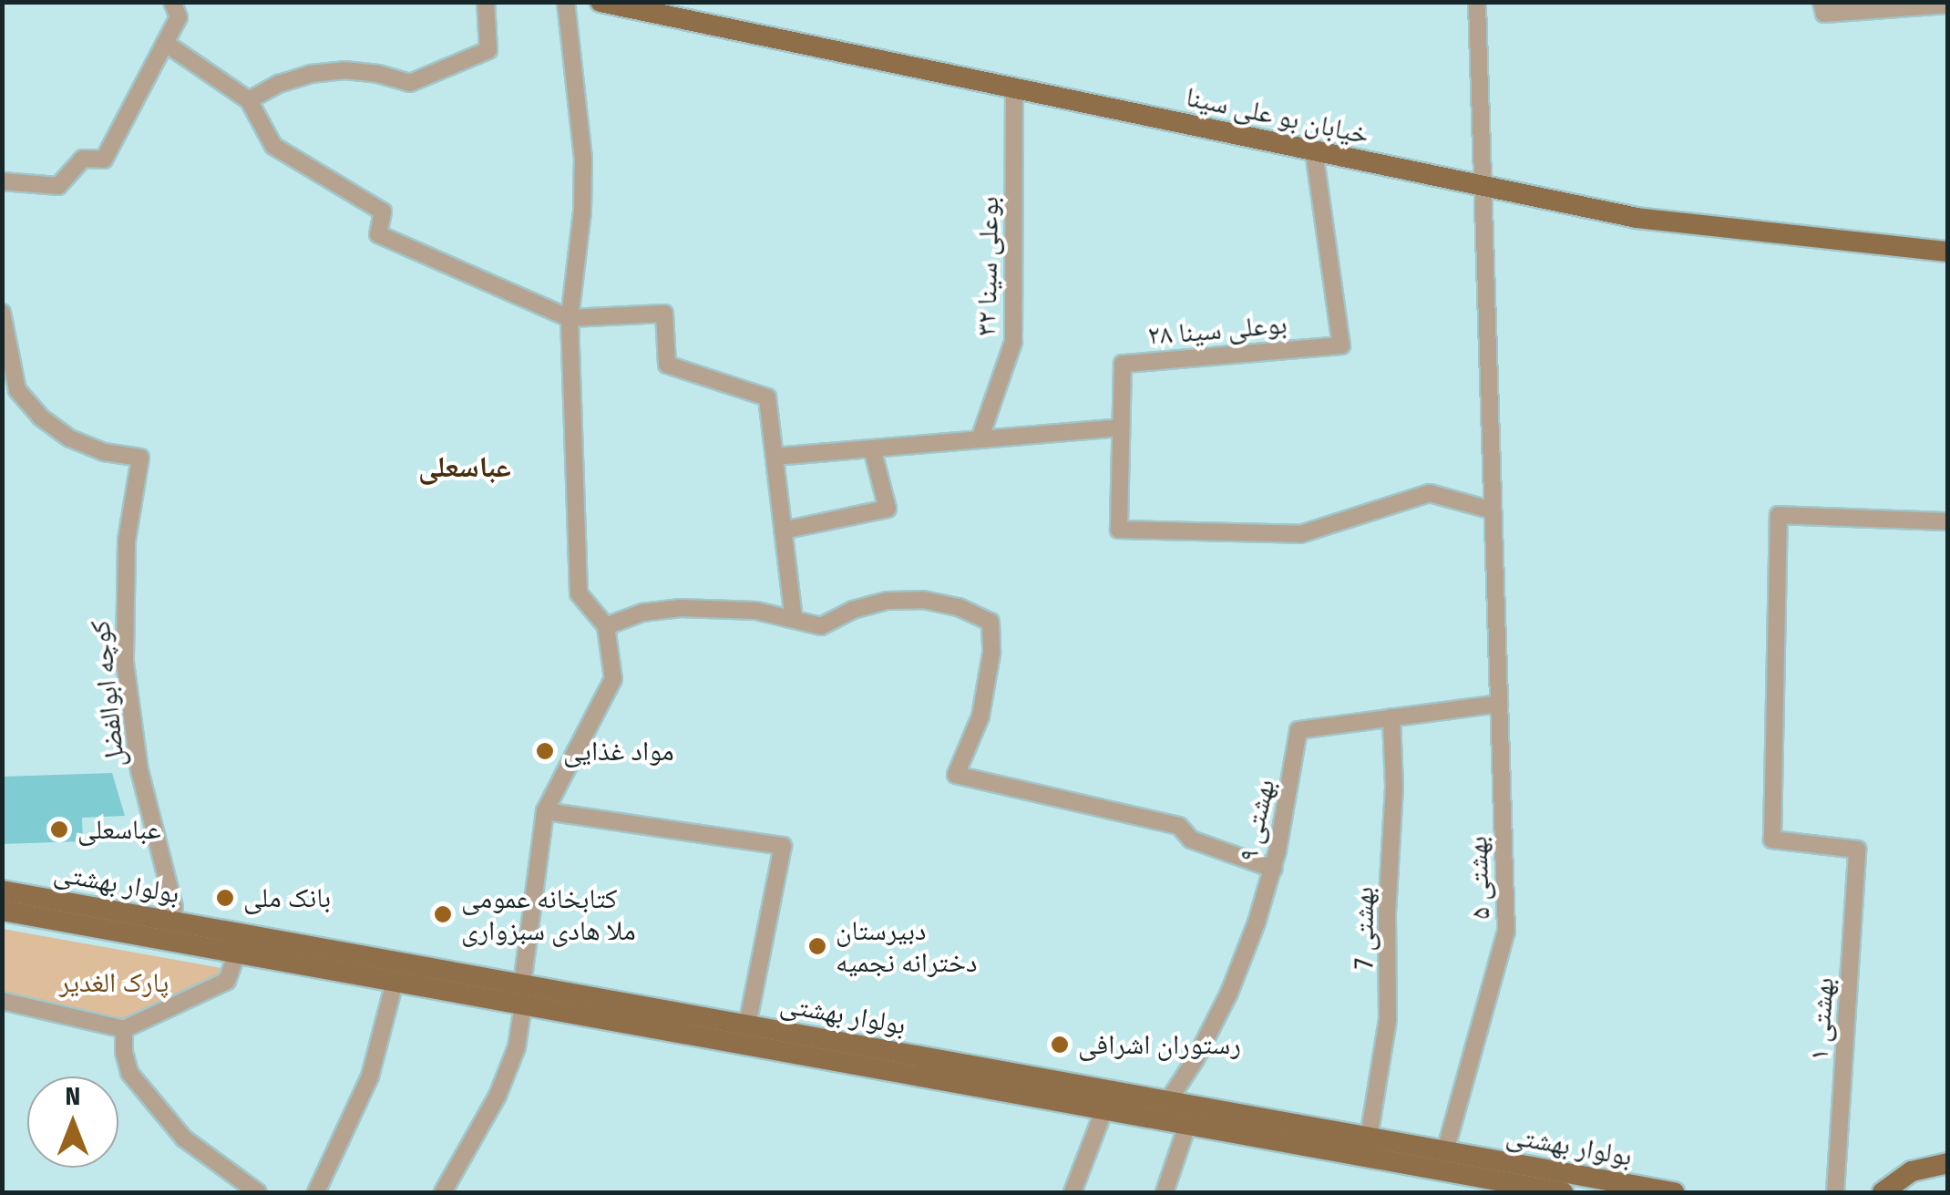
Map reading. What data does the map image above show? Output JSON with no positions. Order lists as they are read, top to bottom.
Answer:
{
  "streets": {
    "main road": ["خیابان بو علی سینا", "بولوار بهشتی"],
    "street": [
      "بوعلی سینا ۳۲",
      "بوعلی سینا ۲۸",
      "کوچه ابوالفضل",
      "بهشتی ۹",
      "بهشتی ۵",
      "بهشتی 7",
      "بهشتی ۱"
    ]
  },
  "crossings": [
    ["خیابان بو علی سینا", "بوعلی سینا ۳۲"],
    ["خیابان بو علی سینا", "بوعلی سینا ۲۸"],
    ["خیابان بو علی سینا", "بهشتی ۵"],
    ["بوعلی سینا ۲۸", "بهشتی ۵"],
    ["کوچه ابوالفضل", "بولوار بهشتی"],
    ["بهشتی ۹", "بهشتی ۵"],
    ["بهشتی ۹", "بولوار بهشتی"],
    ["بهشتی ۹", "بهشتی 7"],
    ["بهشتی ۵", "بولوار بهشتی"],
    ["بولوار بهشتی", "بهشتی 7"]
  ],
  "districts": ["عباسعلی"],
  "parks": ["پارک الغدیر"],
  "places": [
    "مواد غذایی",
    "عباسعلی",
    "بانک ملی",
    "کتابخانه عمومی ملا هادی سبزواری",
    "دبیرستان دخترانه نجمیه",
    "رستوران اشرافی"
  ],
  "north": "top"
}
